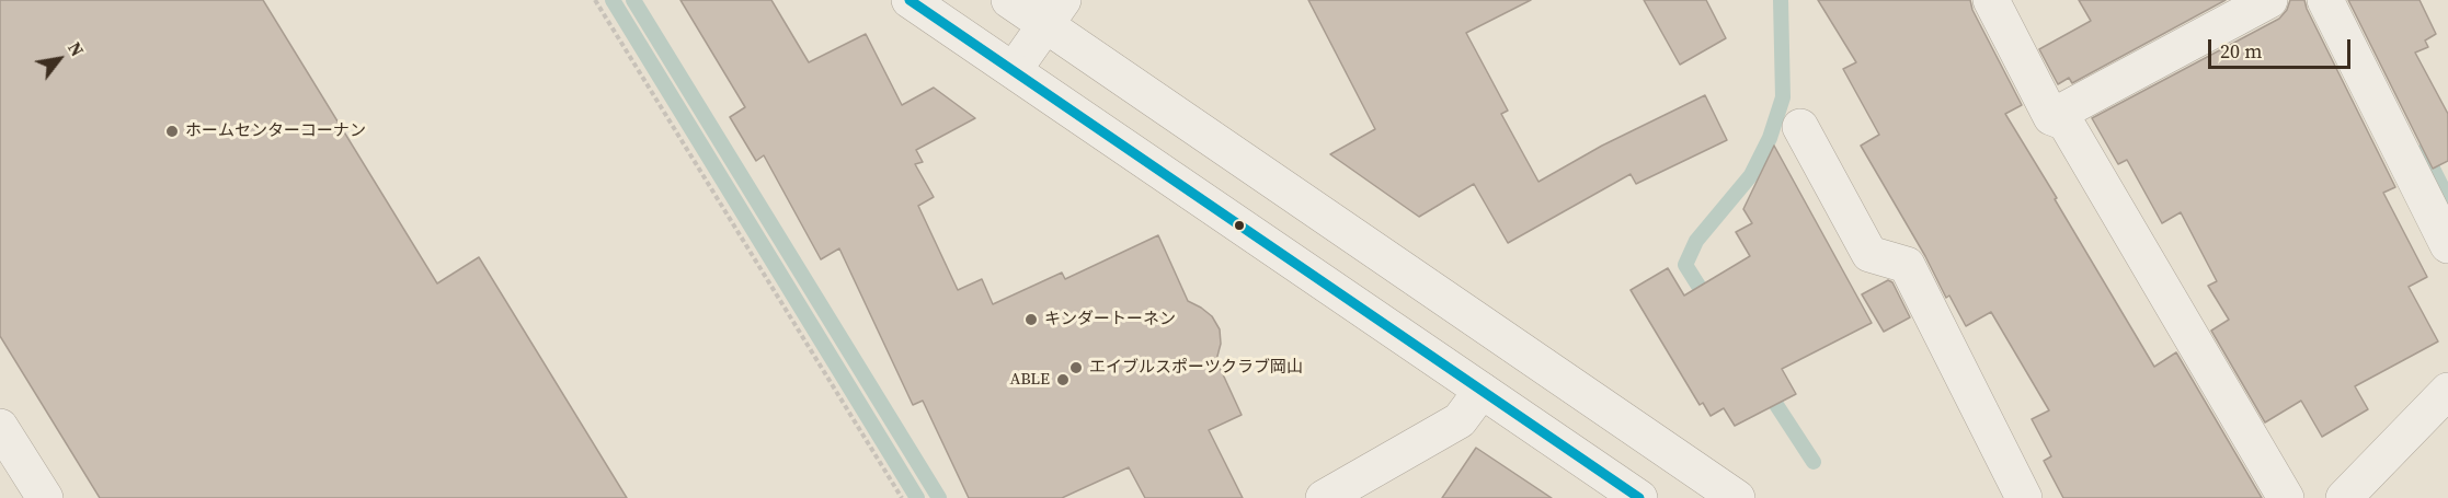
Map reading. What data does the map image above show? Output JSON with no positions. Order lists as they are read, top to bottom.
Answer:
{
  "places": [
    "ホームセンターコーナン",
    "キンダートーネン",
    "エイブルスポーツクラブ岡山",
    "ABLE"
  ],
  "scale_bar": "20 m",
  "north": "top right"
}
